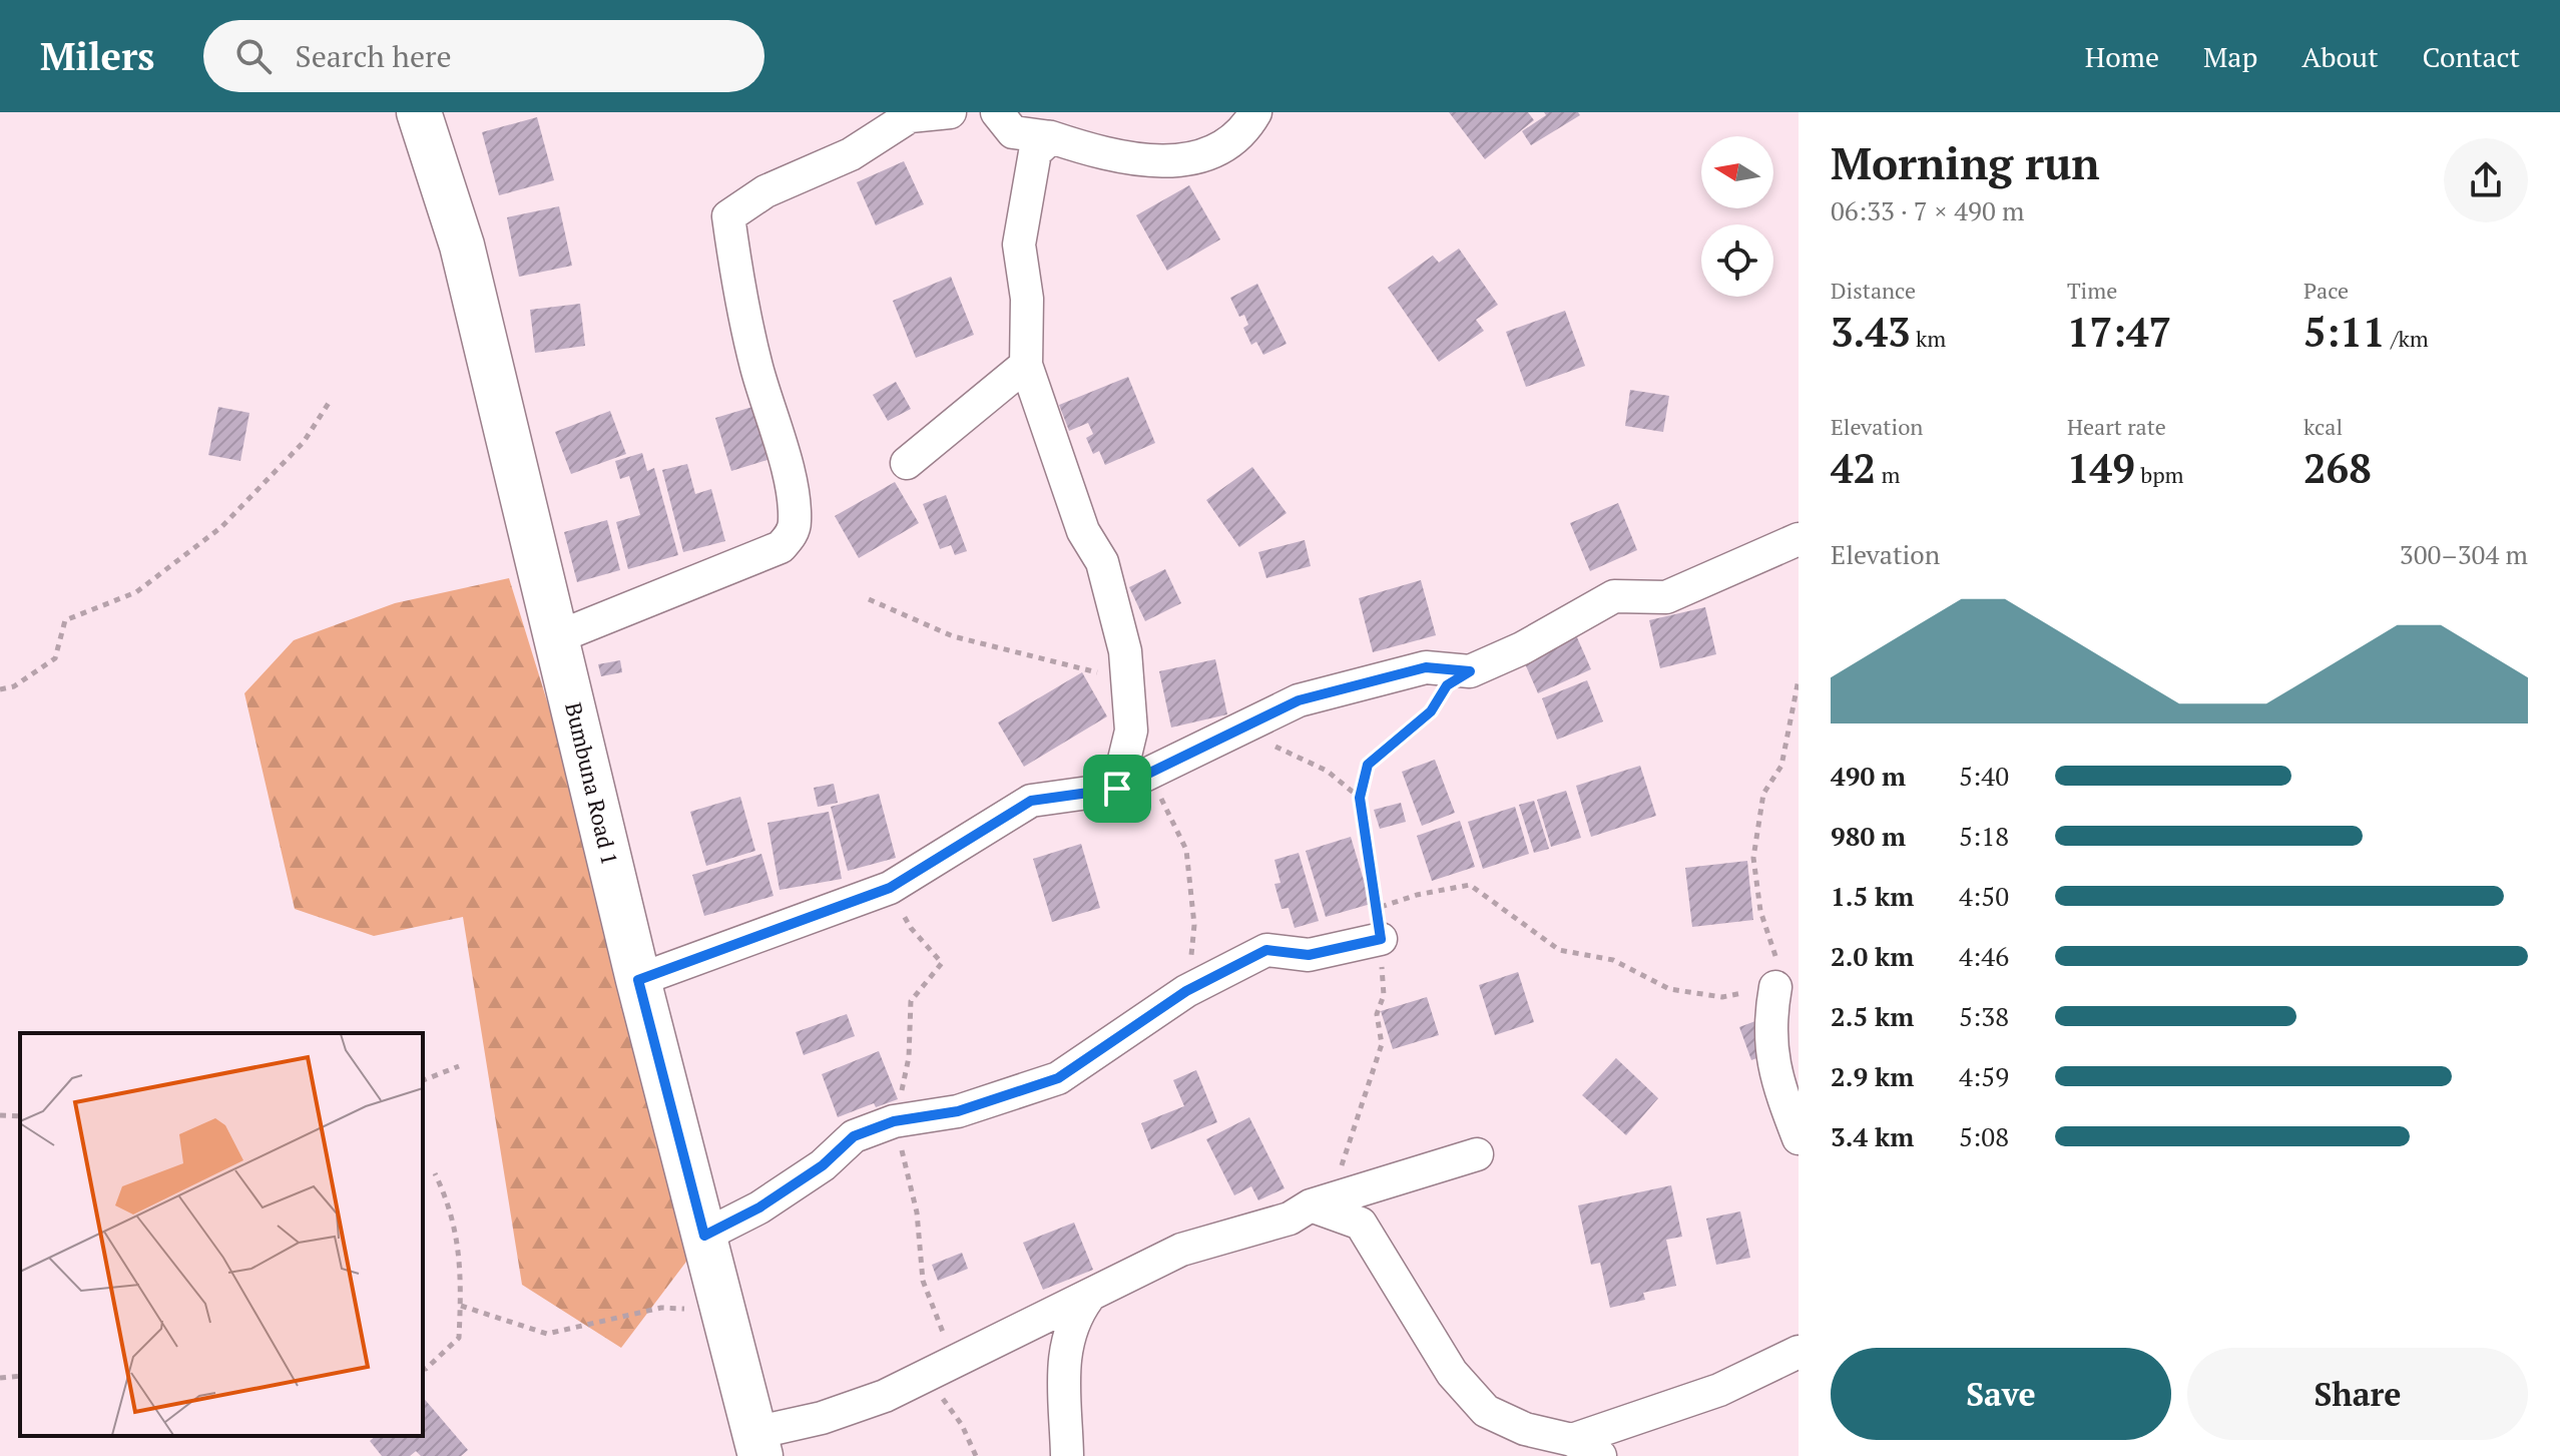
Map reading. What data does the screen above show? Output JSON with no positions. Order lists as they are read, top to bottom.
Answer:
{
  "streets": {
    "main road": ["Bumbuna Road 1"]
  },
  "north": "left",
  "page": {
    "header": "Milers",
    "search": "Search here",
    "nav": [
      "Home",
      "Map",
      "About",
      "Contact"
    ],
    "heading": ["Morning run", "06:33 · 7 × 490 m"],
    "stats": [
      ["Distance", "3.43 km"],
      ["Time", "17:47"],
      ["Pace", "5:11 /km"],
      ["Elevation", "42 m"],
      ["Heart rate", "149 bpm"],
      ["kcal", "268"]
    ],
    "chart": ["Elevation", "300–304 m"],
    "list": [
      {
        "name": "490 m",
        "note": "5:40"
      },
      {
        "name": "980 m",
        "note": "5:18"
      },
      {
        "name": "1.5 km",
        "note": "4:50"
      },
      {
        "name": "2.0 km",
        "note": "4:46"
      },
      {
        "name": "2.5 km",
        "note": "5:38"
      },
      {
        "name": "2.9 km",
        "note": "4:59"
      },
      {
        "name": "3.4 km",
        "note": "5:08"
      }
    ],
    "buttons": ["Save", "Share"]
  }
}
